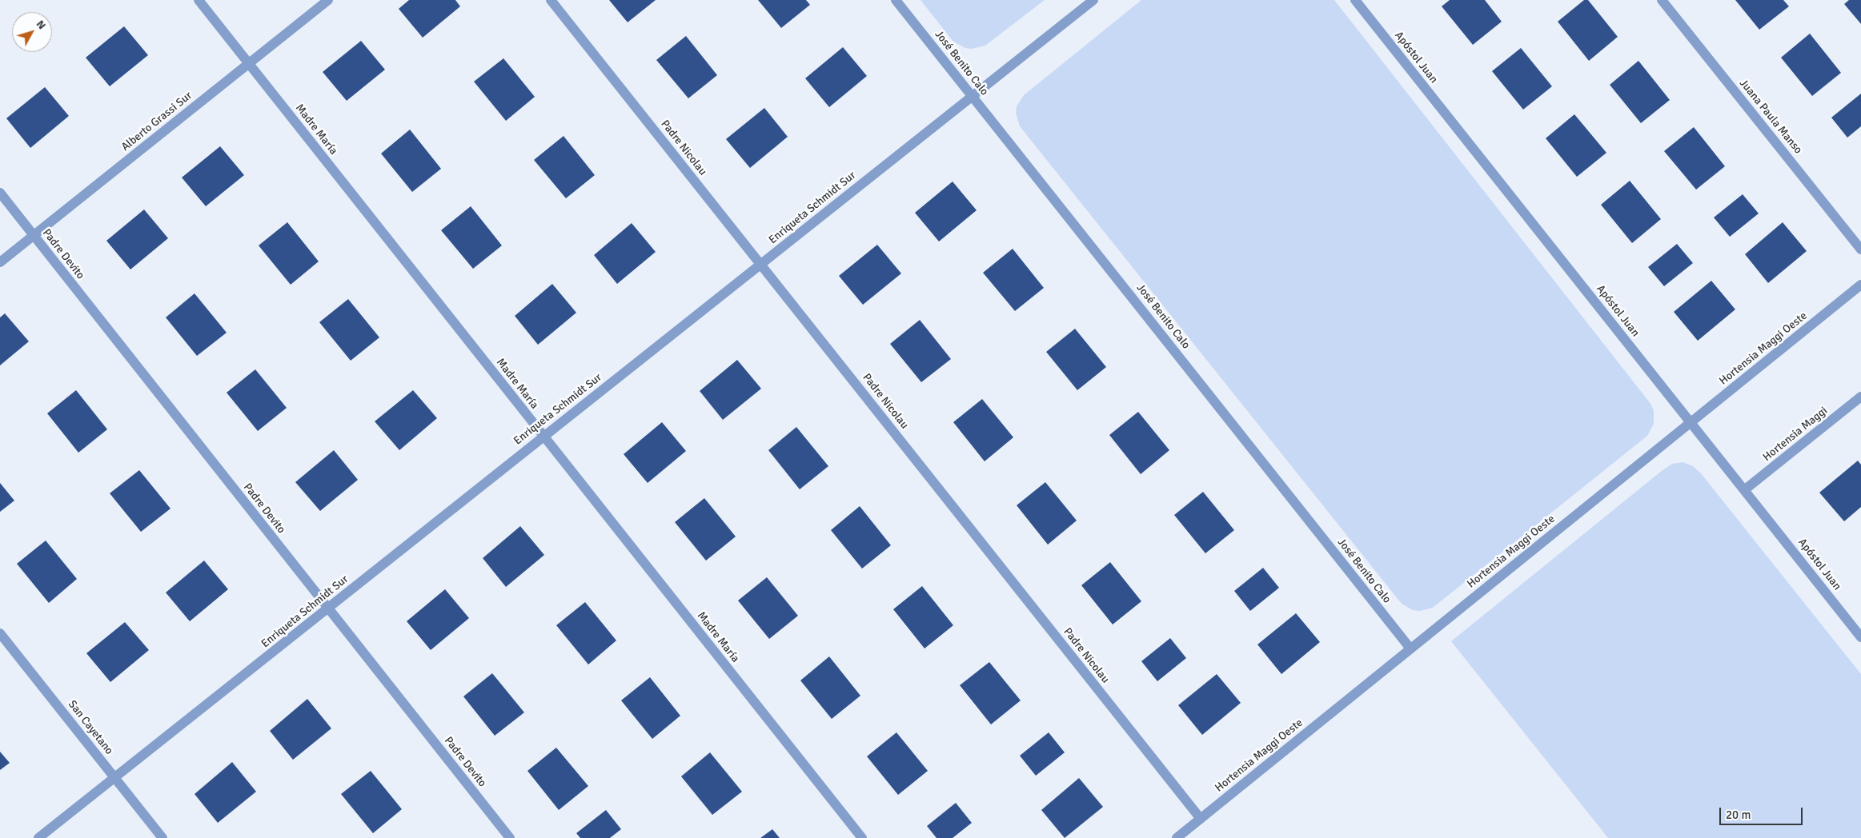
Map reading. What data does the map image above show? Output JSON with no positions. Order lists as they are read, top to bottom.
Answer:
{
  "streets": {
    "street": [
      "Apóstol Juan",
      "José Benito Calo",
      "Juana Paula Manso",
      "Alberto Grassi Sur",
      "Madre María",
      "Padre Nicolau",
      "Enriqueta Schmidt Sur",
      "Padre Devito",
      "Hortensia Maggi Oeste",
      "Hortensia Maggi",
      "San Cayetano"
    ]
  },
  "crossings": [
    ["Apóstol Juan", "Hortensia Maggi Oeste"],
    ["Apóstol Juan", "Hortensia Maggi"],
    ["José Benito Calo", "Enriqueta Schmidt Sur"],
    ["José Benito Calo", "Hortensia Maggi Oeste"],
    ["Alberto Grassi Sur", "Madre María"],
    ["Alberto Grassi Sur", "Padre Devito"],
    ["Madre María", "Enriqueta Schmidt Sur"],
    ["Padre Nicolau", "Enriqueta Schmidt Sur"],
    ["Padre Nicolau", "Hortensia Maggi Oeste"],
    ["Enriqueta Schmidt Sur", "Padre Devito"],
    ["Enriqueta Schmidt Sur", "San Cayetano"]
  ],
  "scale_bar": "20 m",
  "north": "top right"
}
